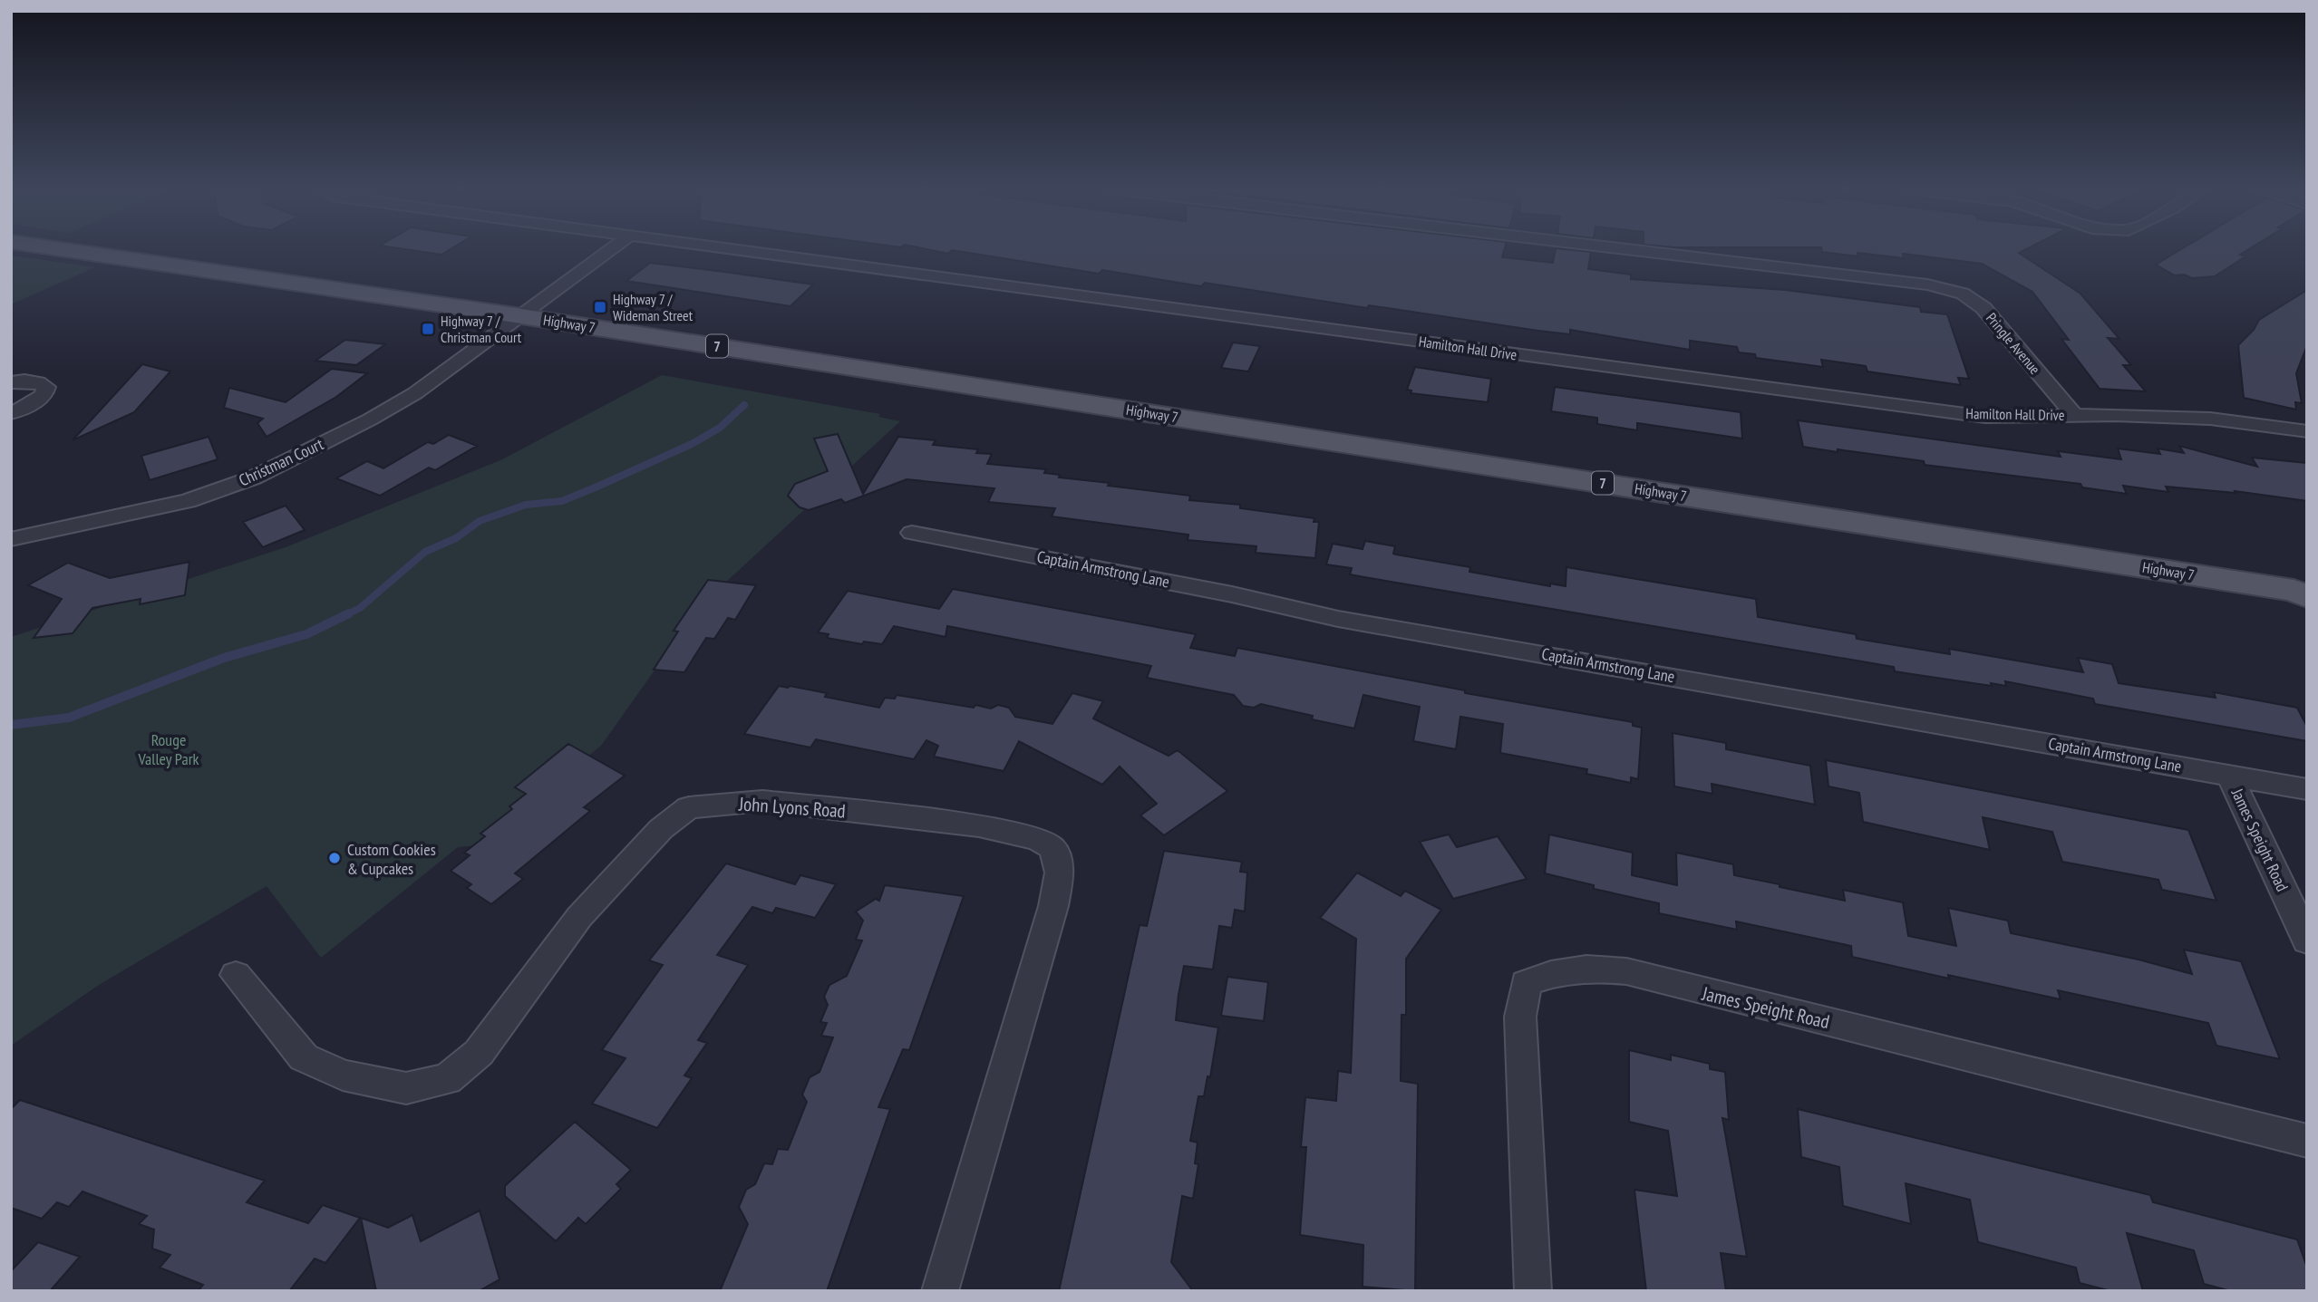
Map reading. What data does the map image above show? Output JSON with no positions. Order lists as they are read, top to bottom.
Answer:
{
  "streets": {
    "main road": ["Highway 7", "7"],
    "street": [
      "Pringle Avenue",
      "Hamilton Hall Drive",
      "Christman Court",
      "Captain Armstrong Lane",
      "John Lyons Road",
      "James Speight Road"
    ]
  },
  "crossings": [
    ["Highway 7", "Christman Court"],
    ["Pringle Avenue", "Hamilton Hall Drive"],
    ["Captain Armstrong Lane", "James Speight Road"]
  ],
  "parks": ["Rouge Valley Park"],
  "places": {
    "transit": ["Highway 7 / Wideman Street", "Highway 7 / Christman Court"],
    "other": ["Custom Cookies & Cupcakes"]
  }
}
